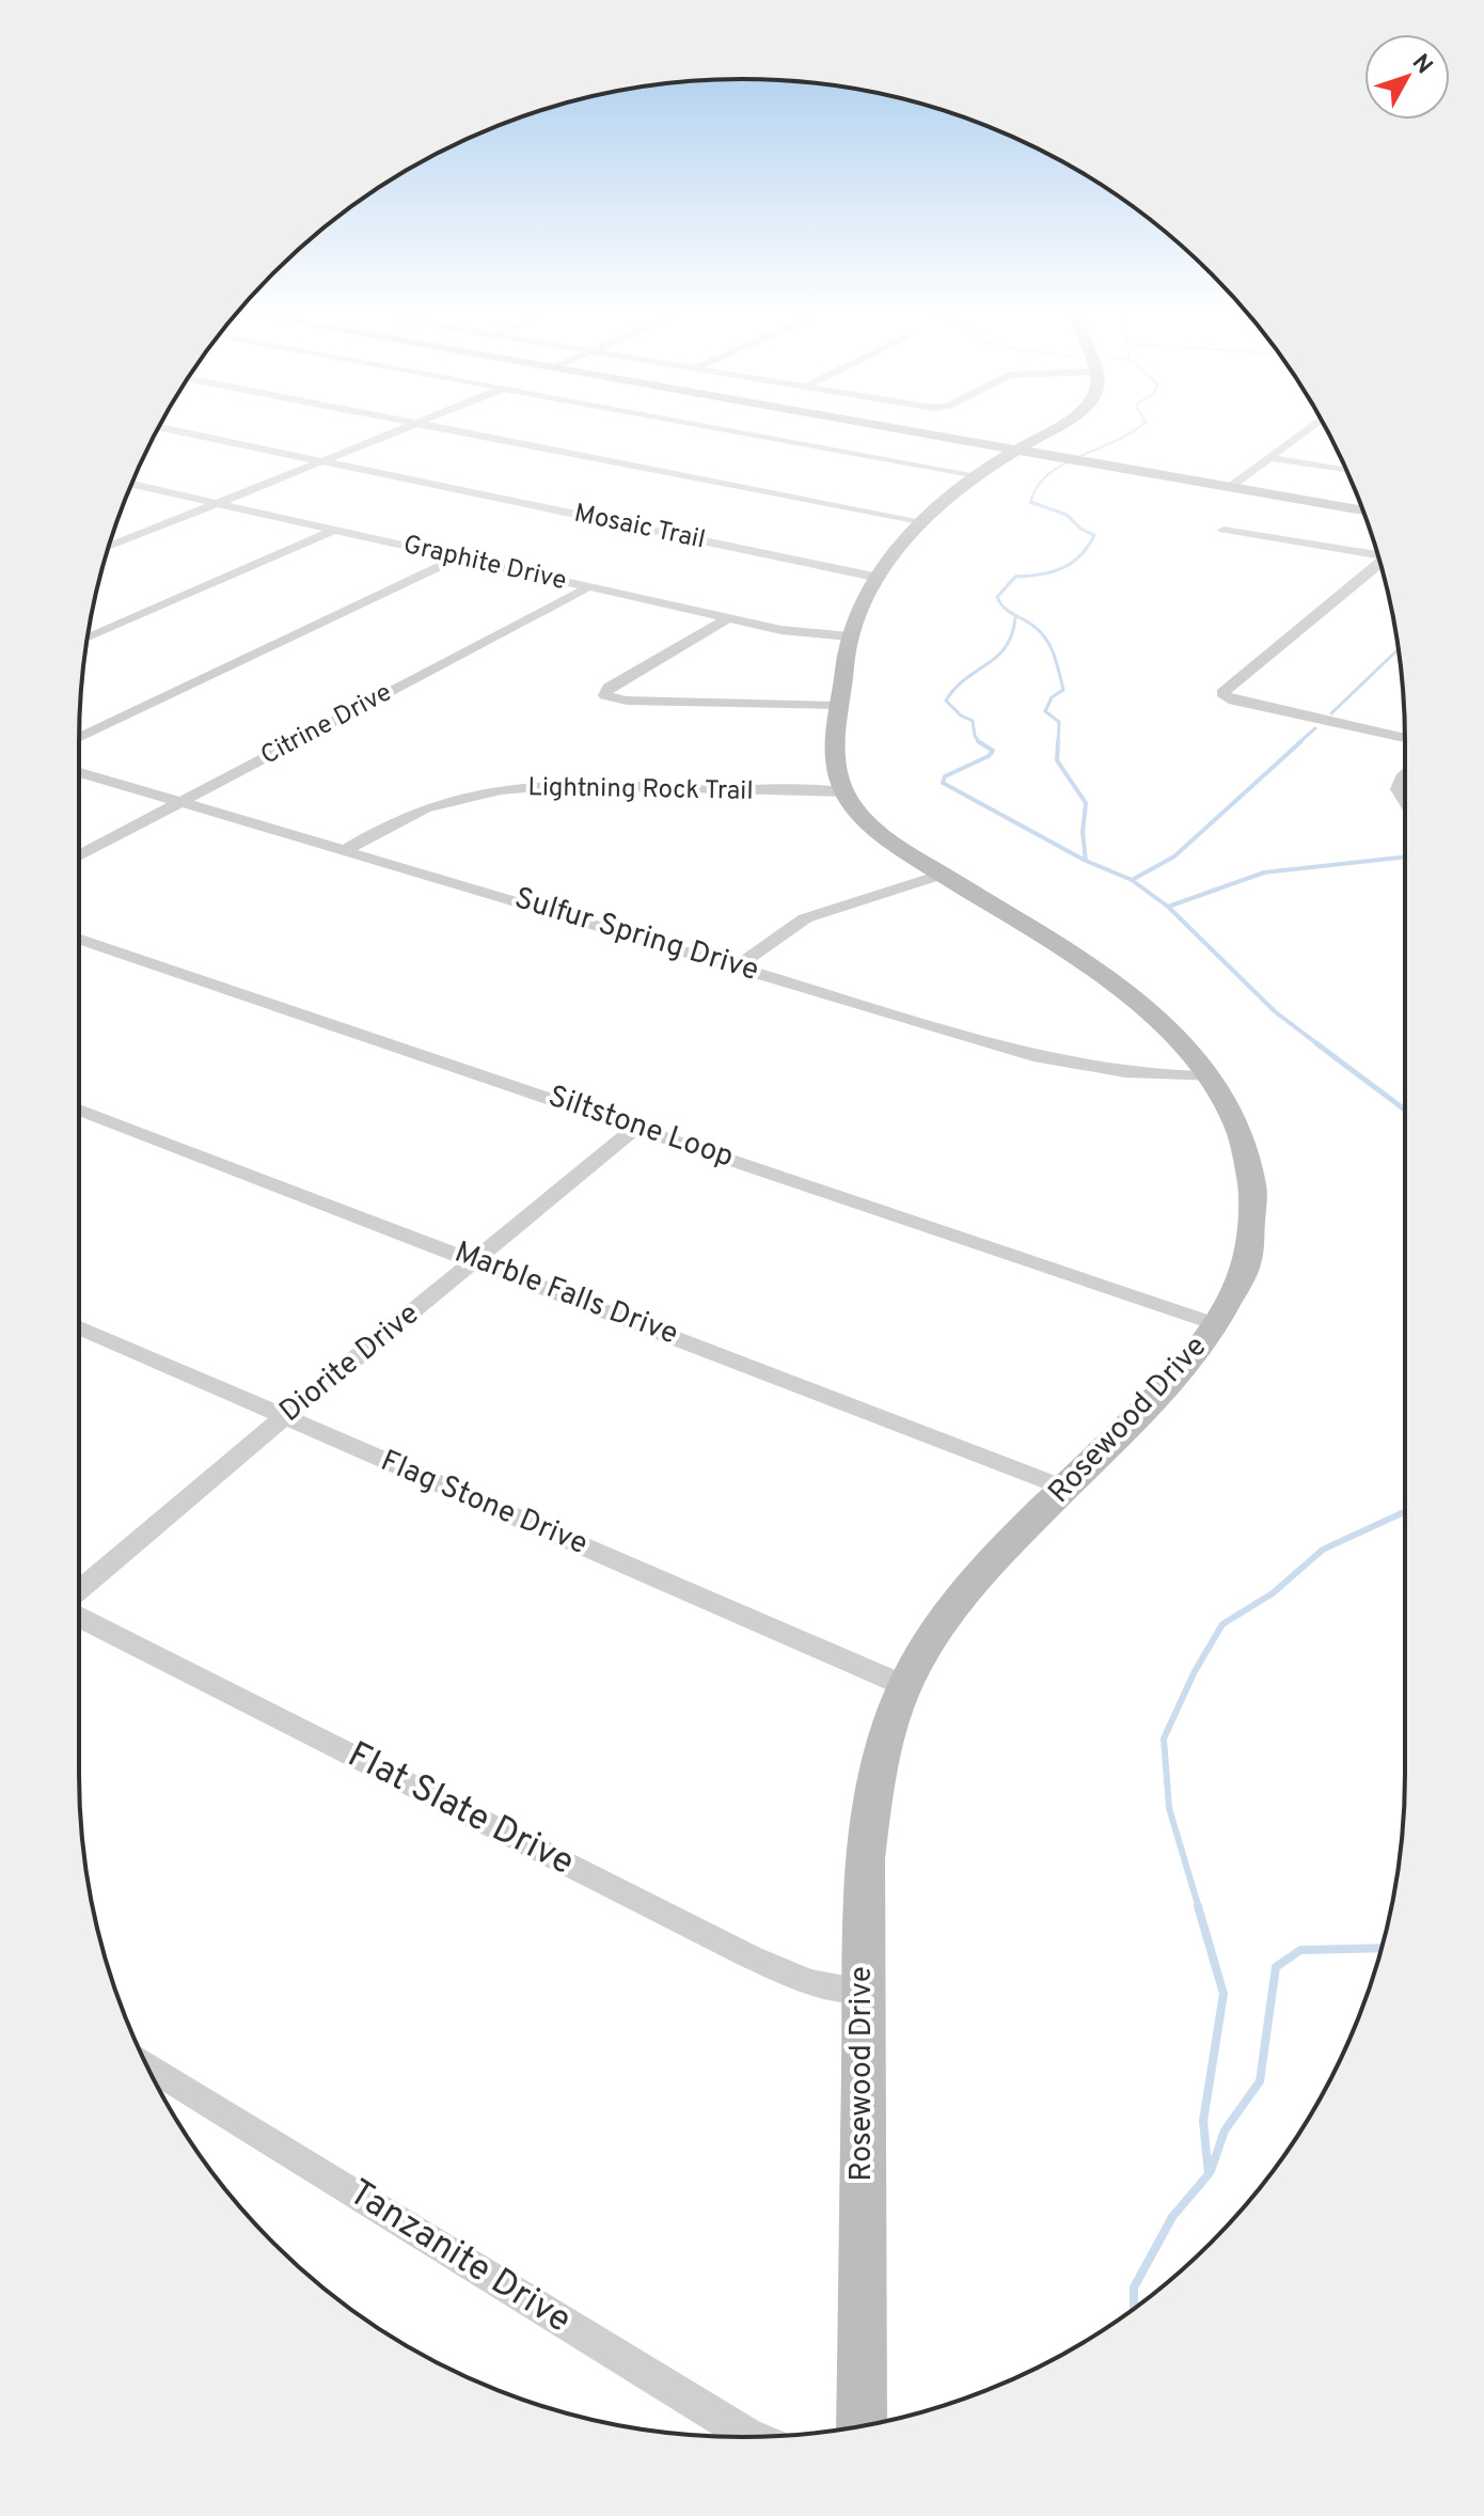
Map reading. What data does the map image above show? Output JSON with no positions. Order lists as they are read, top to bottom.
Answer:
{
  "streets": {
    "street": [
      "Mosaic Trail",
      "Graphite Drive",
      "Citrine Drive",
      "Lightning Rock Trail",
      "Sulfur Spring Drive",
      "Siltstone Loop",
      "Marble Falls Drive",
      "Diorite Drive",
      "Rosewood Drive",
      "Flag Stone Drive",
      "Flat Slate Drive",
      "Tanzanite Drive"
    ]
  },
  "crossings": [
    ["Graphite Drive", "Citrine Drive"],
    ["Citrine Drive", "Sulfur Spring Drive"],
    ["Lightning Rock Trail", "Sulfur Spring Drive"],
    ["Lightning Rock Trail", "Rosewood Drive"],
    ["Sulfur Spring Drive", "Rosewood Drive"],
    ["Siltstone Loop", "Diorite Drive"],
    ["Siltstone Loop", "Rosewood Drive"],
    ["Marble Falls Drive", "Diorite Drive"],
    ["Marble Falls Drive", "Rosewood Drive"],
    ["Diorite Drive", "Flag Stone Drive"],
    ["Rosewood Drive", "Flag Stone Drive"],
    ["Rosewood Drive", "Flat Slate Drive"]
  ],
  "north": "top right"
}
